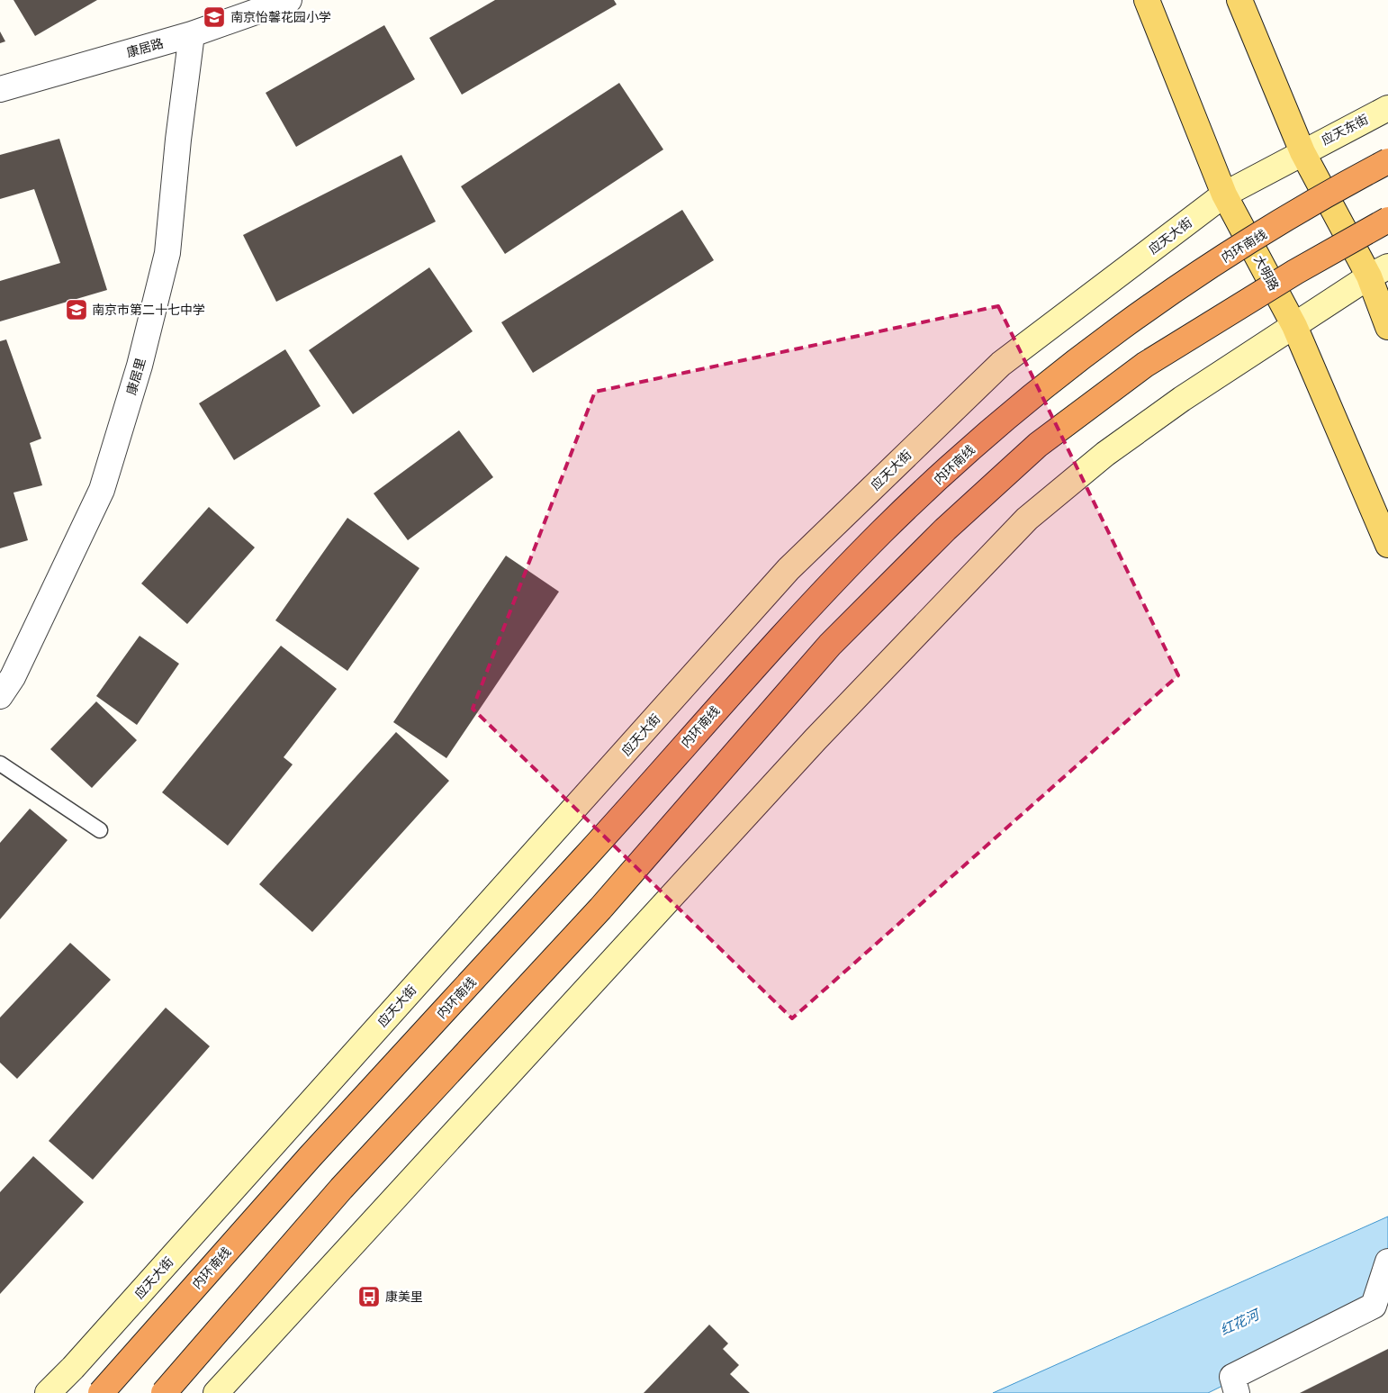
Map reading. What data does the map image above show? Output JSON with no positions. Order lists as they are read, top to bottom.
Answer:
{
  "streets": {
    "highway": ["内环南线"],
    "main road": ["应天东街", "应天大街", "大明路"],
    "street": ["康居路", "康居里"]
  },
  "crossings": [
    ["康居路", "康居里"],
    ["应天东街", "应天大街"],
    ["应天大街", "大明路"]
  ],
  "water": ["红花河"],
  "places": {
    "school or university": ["南京怡馨花园小学", "南京市第二十七中学"],
    "bus stop": ["康美里"]
  }
}
